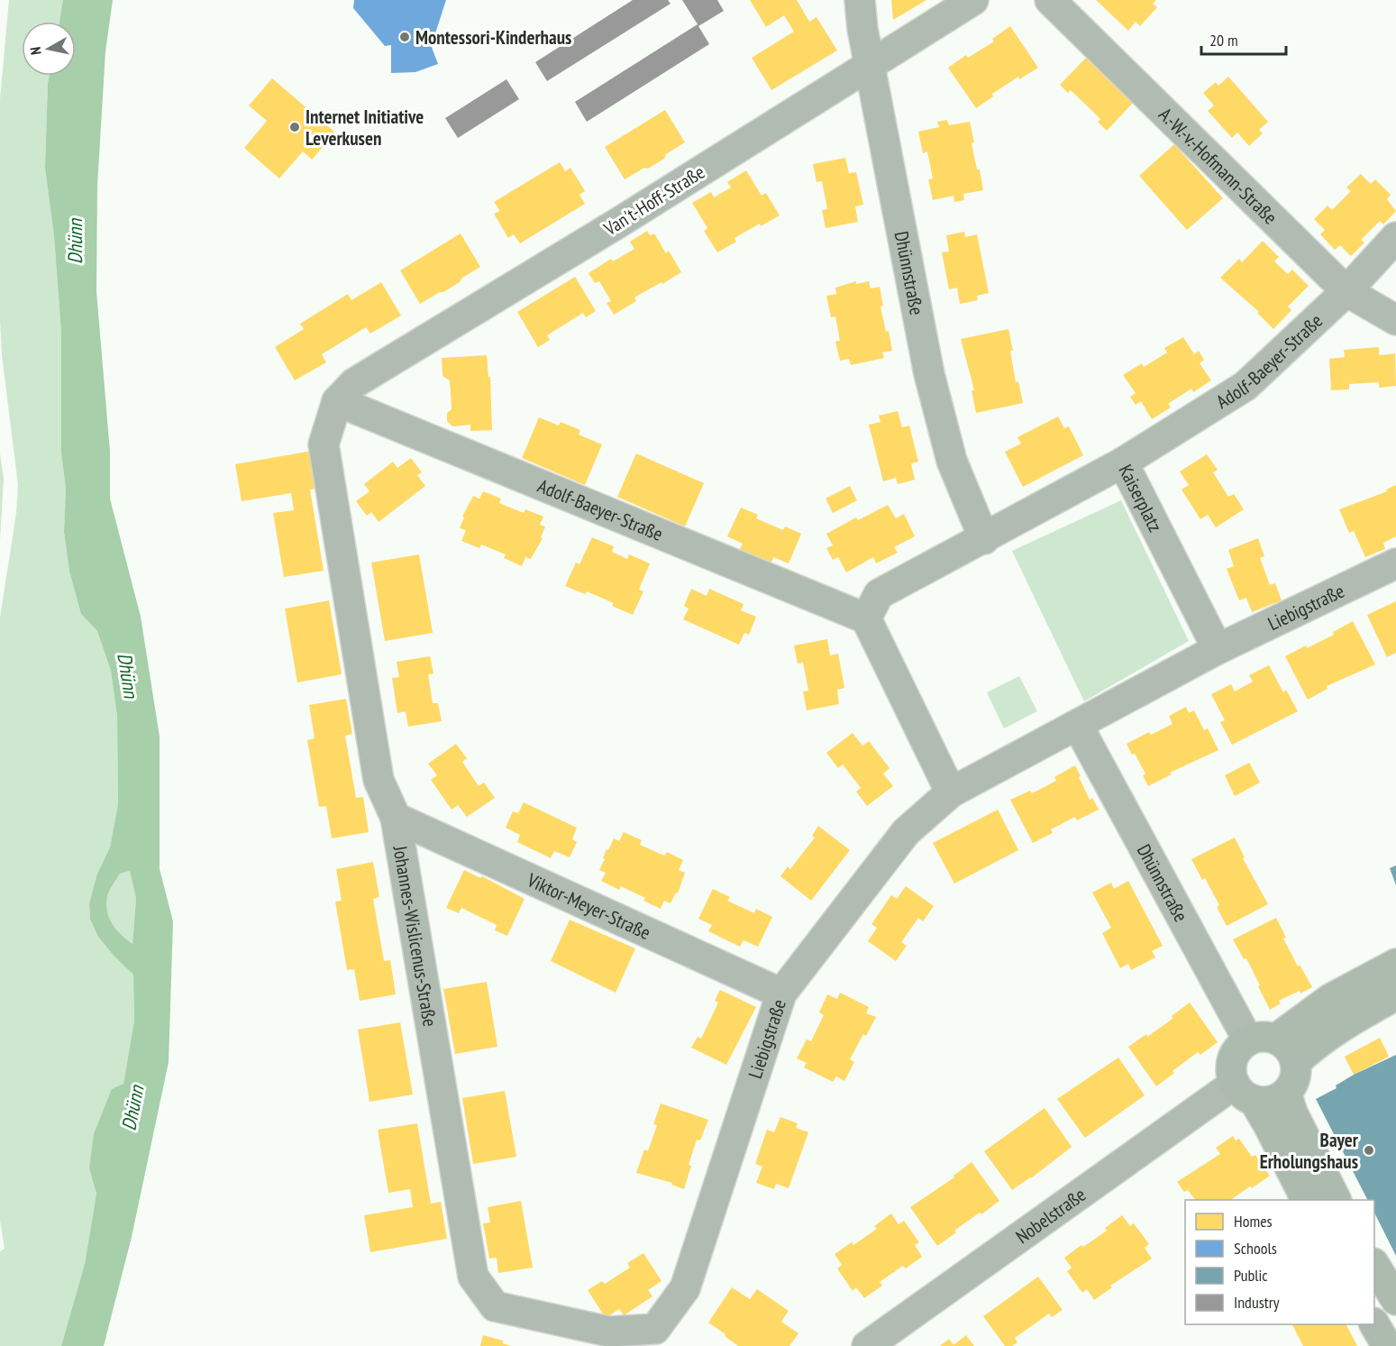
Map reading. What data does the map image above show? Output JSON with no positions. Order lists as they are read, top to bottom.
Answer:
{
  "streets": {
    "main road": ["Nobelstraße"],
    "street": [
      "A.-W.-v.-Hofmann-Straße",
      "Van't-Hoff-Straße",
      "Dhünnstraße",
      "Adolf-Baeyer-Straße",
      "Kaiserplatz",
      "Liebigstraße",
      "Viktor-Meyer-Straße",
      "Johannes-Wislicenus-Straße"
    ]
  },
  "crossings": [
    ["A.-W.-v.-Hofmann-Straße", "Adolf-Baeyer-Straße"],
    ["Van't-Hoff-Straße", "Dhünnstraße"],
    ["Van't-Hoff-Straße", "Adolf-Baeyer-Straße"],
    ["Van't-Hoff-Straße", "Johannes-Wislicenus-Straße"],
    ["Dhünnstraße", "Kaiserplatz"],
    ["Dhünnstraße", "Nobelstraße"],
    ["Adolf-Baeyer-Straße", "Kaiserplatz"],
    ["Adolf-Baeyer-Straße", "Johannes-Wislicenus-Straße"],
    ["Kaiserplatz", "Liebigstraße"],
    ["Liebigstraße", "Viktor-Meyer-Straße"],
    ["Liebigstraße", "Johannes-Wislicenus-Straße"],
    ["Viktor-Meyer-Straße", "Johannes-Wislicenus-Straße"]
  ],
  "water": ["Dhünn"],
  "places": ["Montessori-Kinderhaus", "Internet Initiative Leverkusen", "Bayer Erholungshaus"],
  "legend": [
    "Homes",
    "Schools",
    "Public",
    "Industry"
  ],
  "scale_bar": "20 m",
  "north": "left"
}
